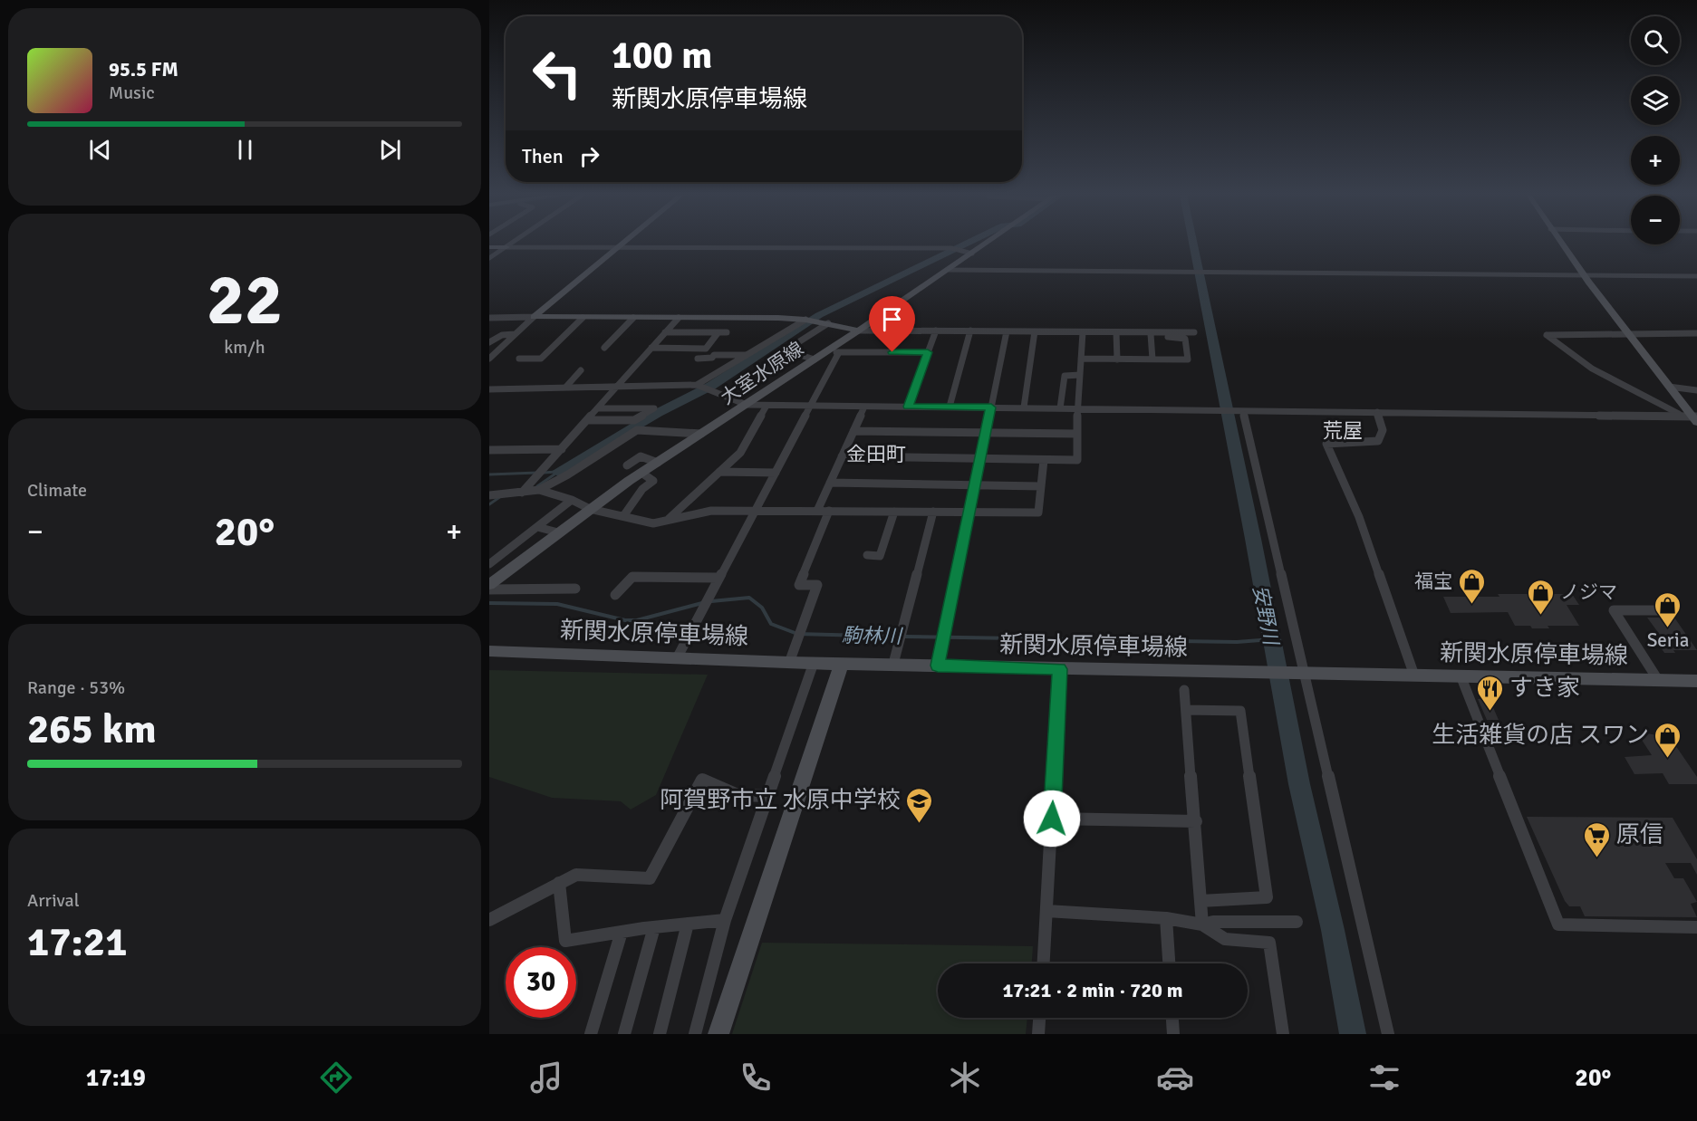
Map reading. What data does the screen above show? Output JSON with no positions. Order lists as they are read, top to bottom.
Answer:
{
  "streets": {
    "main road": ["大室水原線", "新関水原停車場線"]
  },
  "districts": ["荒屋", "金田町"],
  "water": ["安野川", "駒林川"],
  "places": {
    "shop": [
      "福宝",
      "ノジマ",
      "Seria",
      "生活雑貨の店 スワン"
    ],
    "restaurant": ["すき家"],
    "school or university": ["阿賀野市立 水原中学校"],
    "supermarket": ["原信"]
  },
  "page": {
    "map_buttons": ["+", "−"],
    "turn": ["100 m", "新関水原停車場線"],
    "song": ["95.5 FM", "Music"],
    "then": "Then",
    "tile": [
      ["22", "km/h"],
      "Climate",
      ["Range · 53%", "265 km"],
      ["Arrival", "17:21"]
    ],
    "heat": ["−", "20°", "+"],
    "limit": "30",
    "trip": "17:21 · 2 min · 720 m",
    "tabs": ["17:19", "20°"]
  }
}
